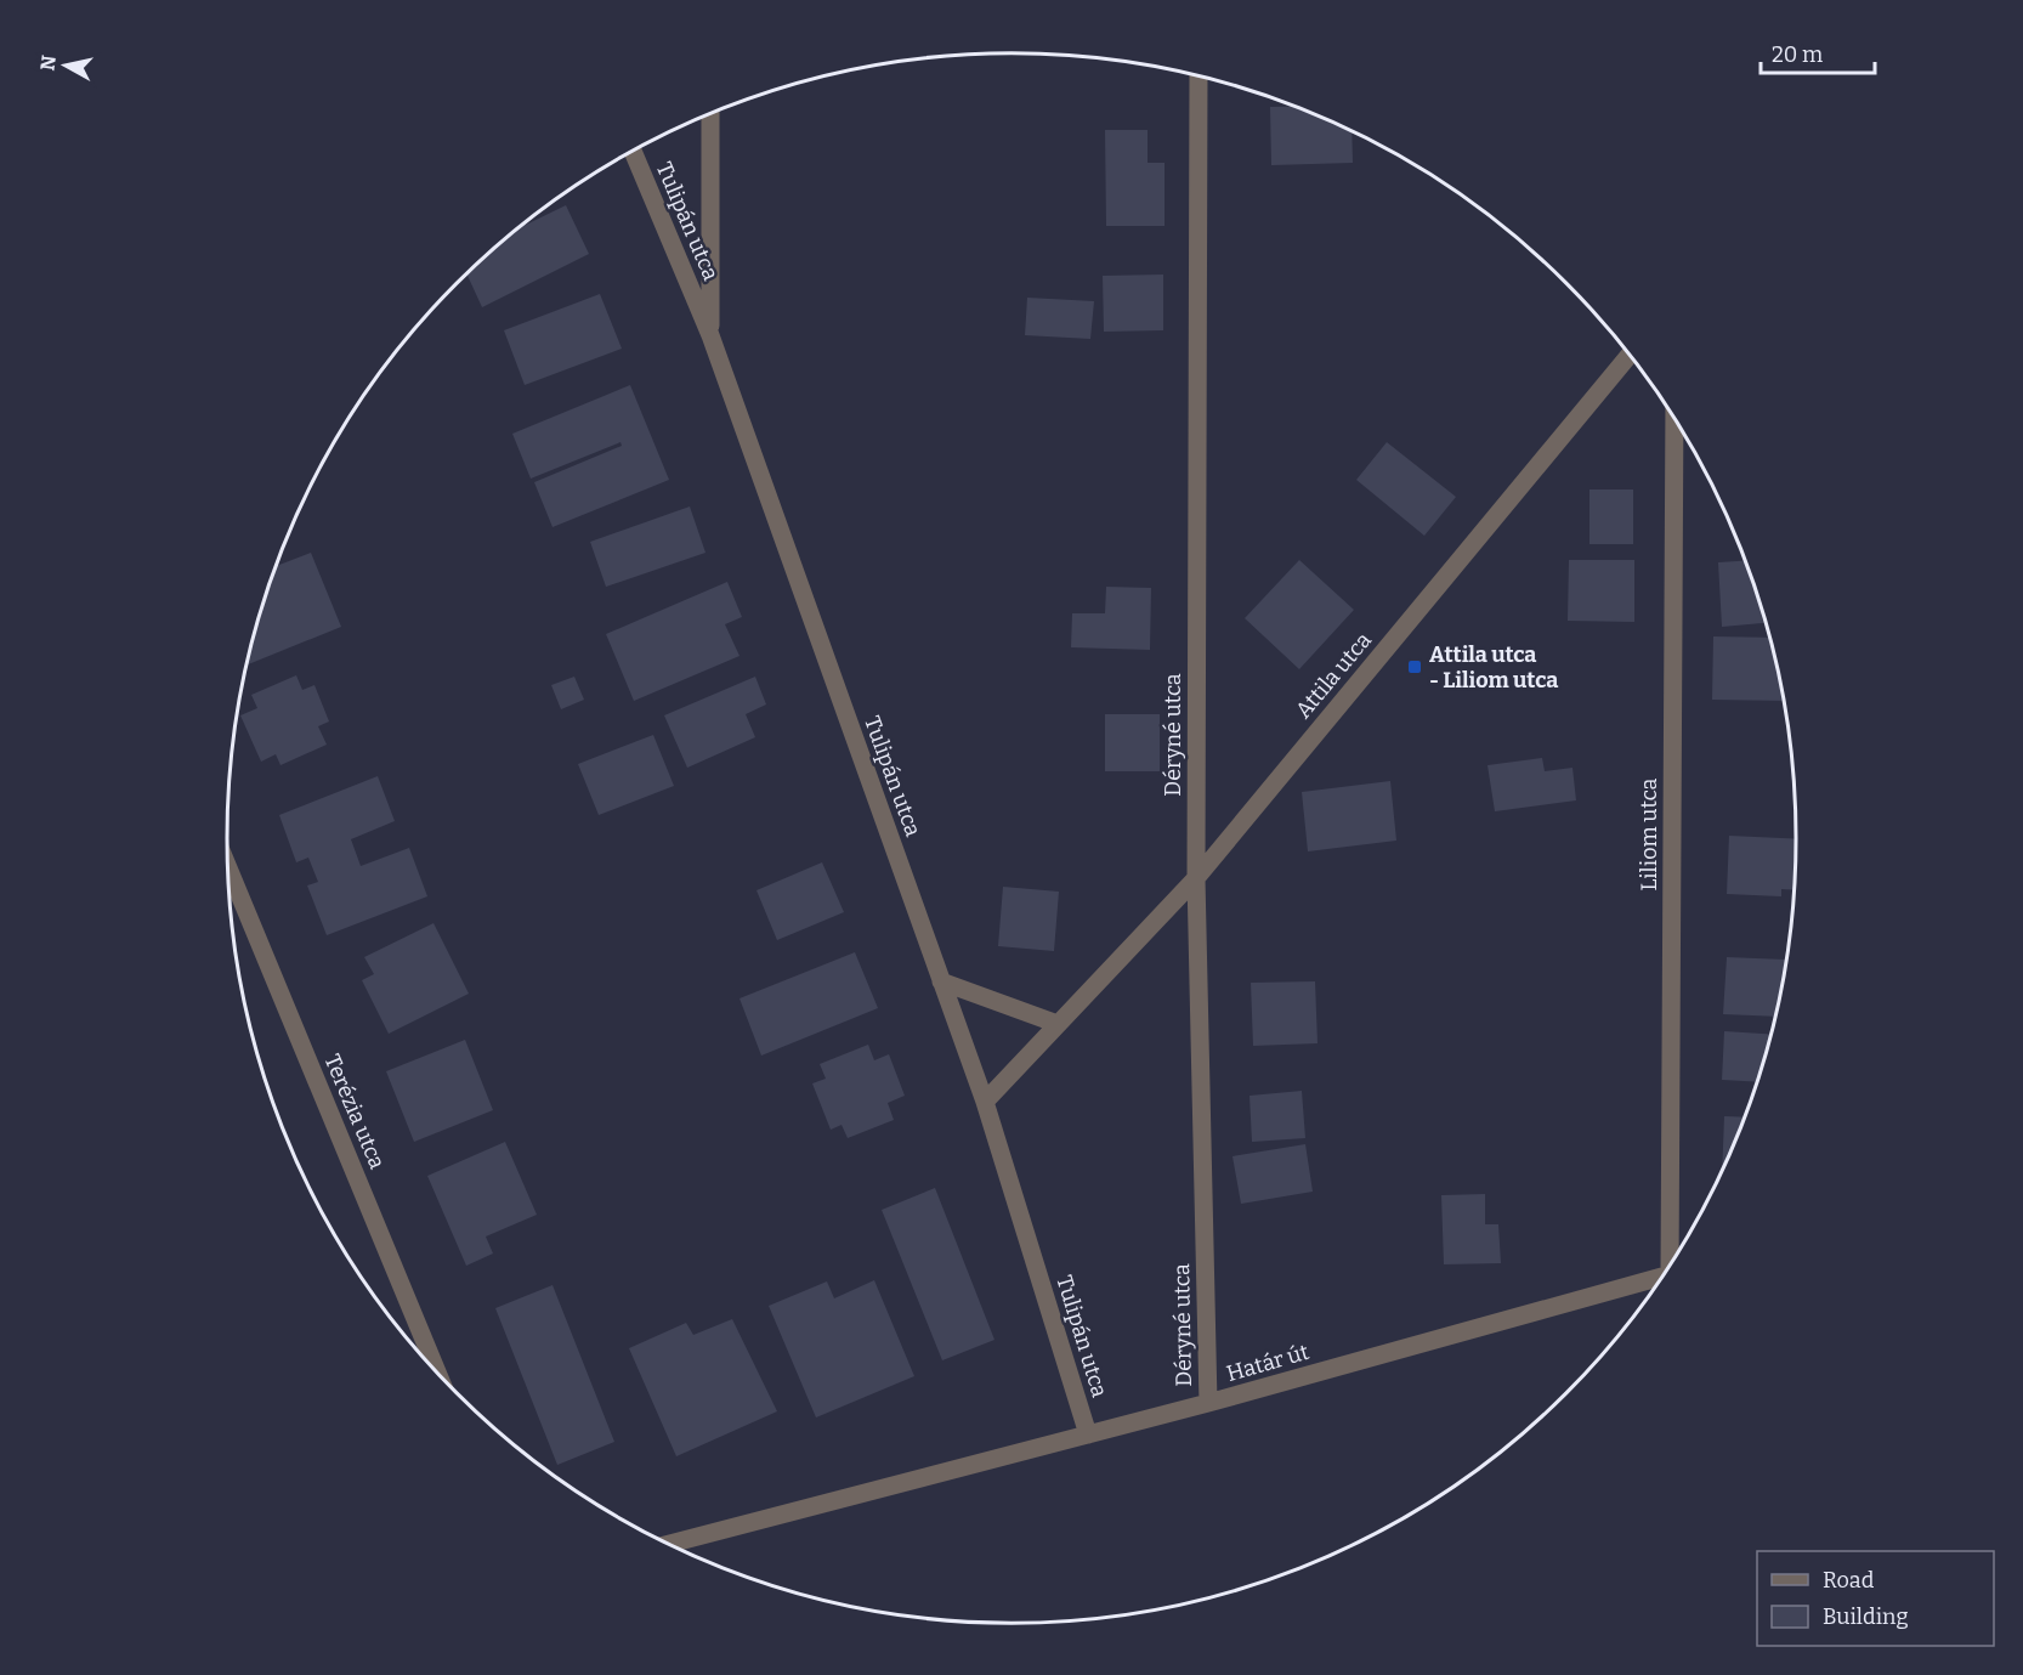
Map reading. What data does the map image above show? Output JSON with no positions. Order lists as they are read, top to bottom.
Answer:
{
  "streets": {
    "street": [
      "Tulipán utca",
      "Attila utca",
      "Déryné utca",
      "Liliom utca",
      "Terézia utca",
      "Határ út"
    ]
  },
  "crossings": [
    ["Tulipán utca", "Attila utca"],
    ["Tulipán utca", "Határ út"],
    ["Attila utca", "Déryné utca"],
    ["Déryné utca", "Határ út"]
  ],
  "places": {
    "transit": ["Attila utca - Liliom utca"]
  },
  "legend": ["Road", "Building"],
  "scale_bar": "20 m",
  "north": "left"
}
